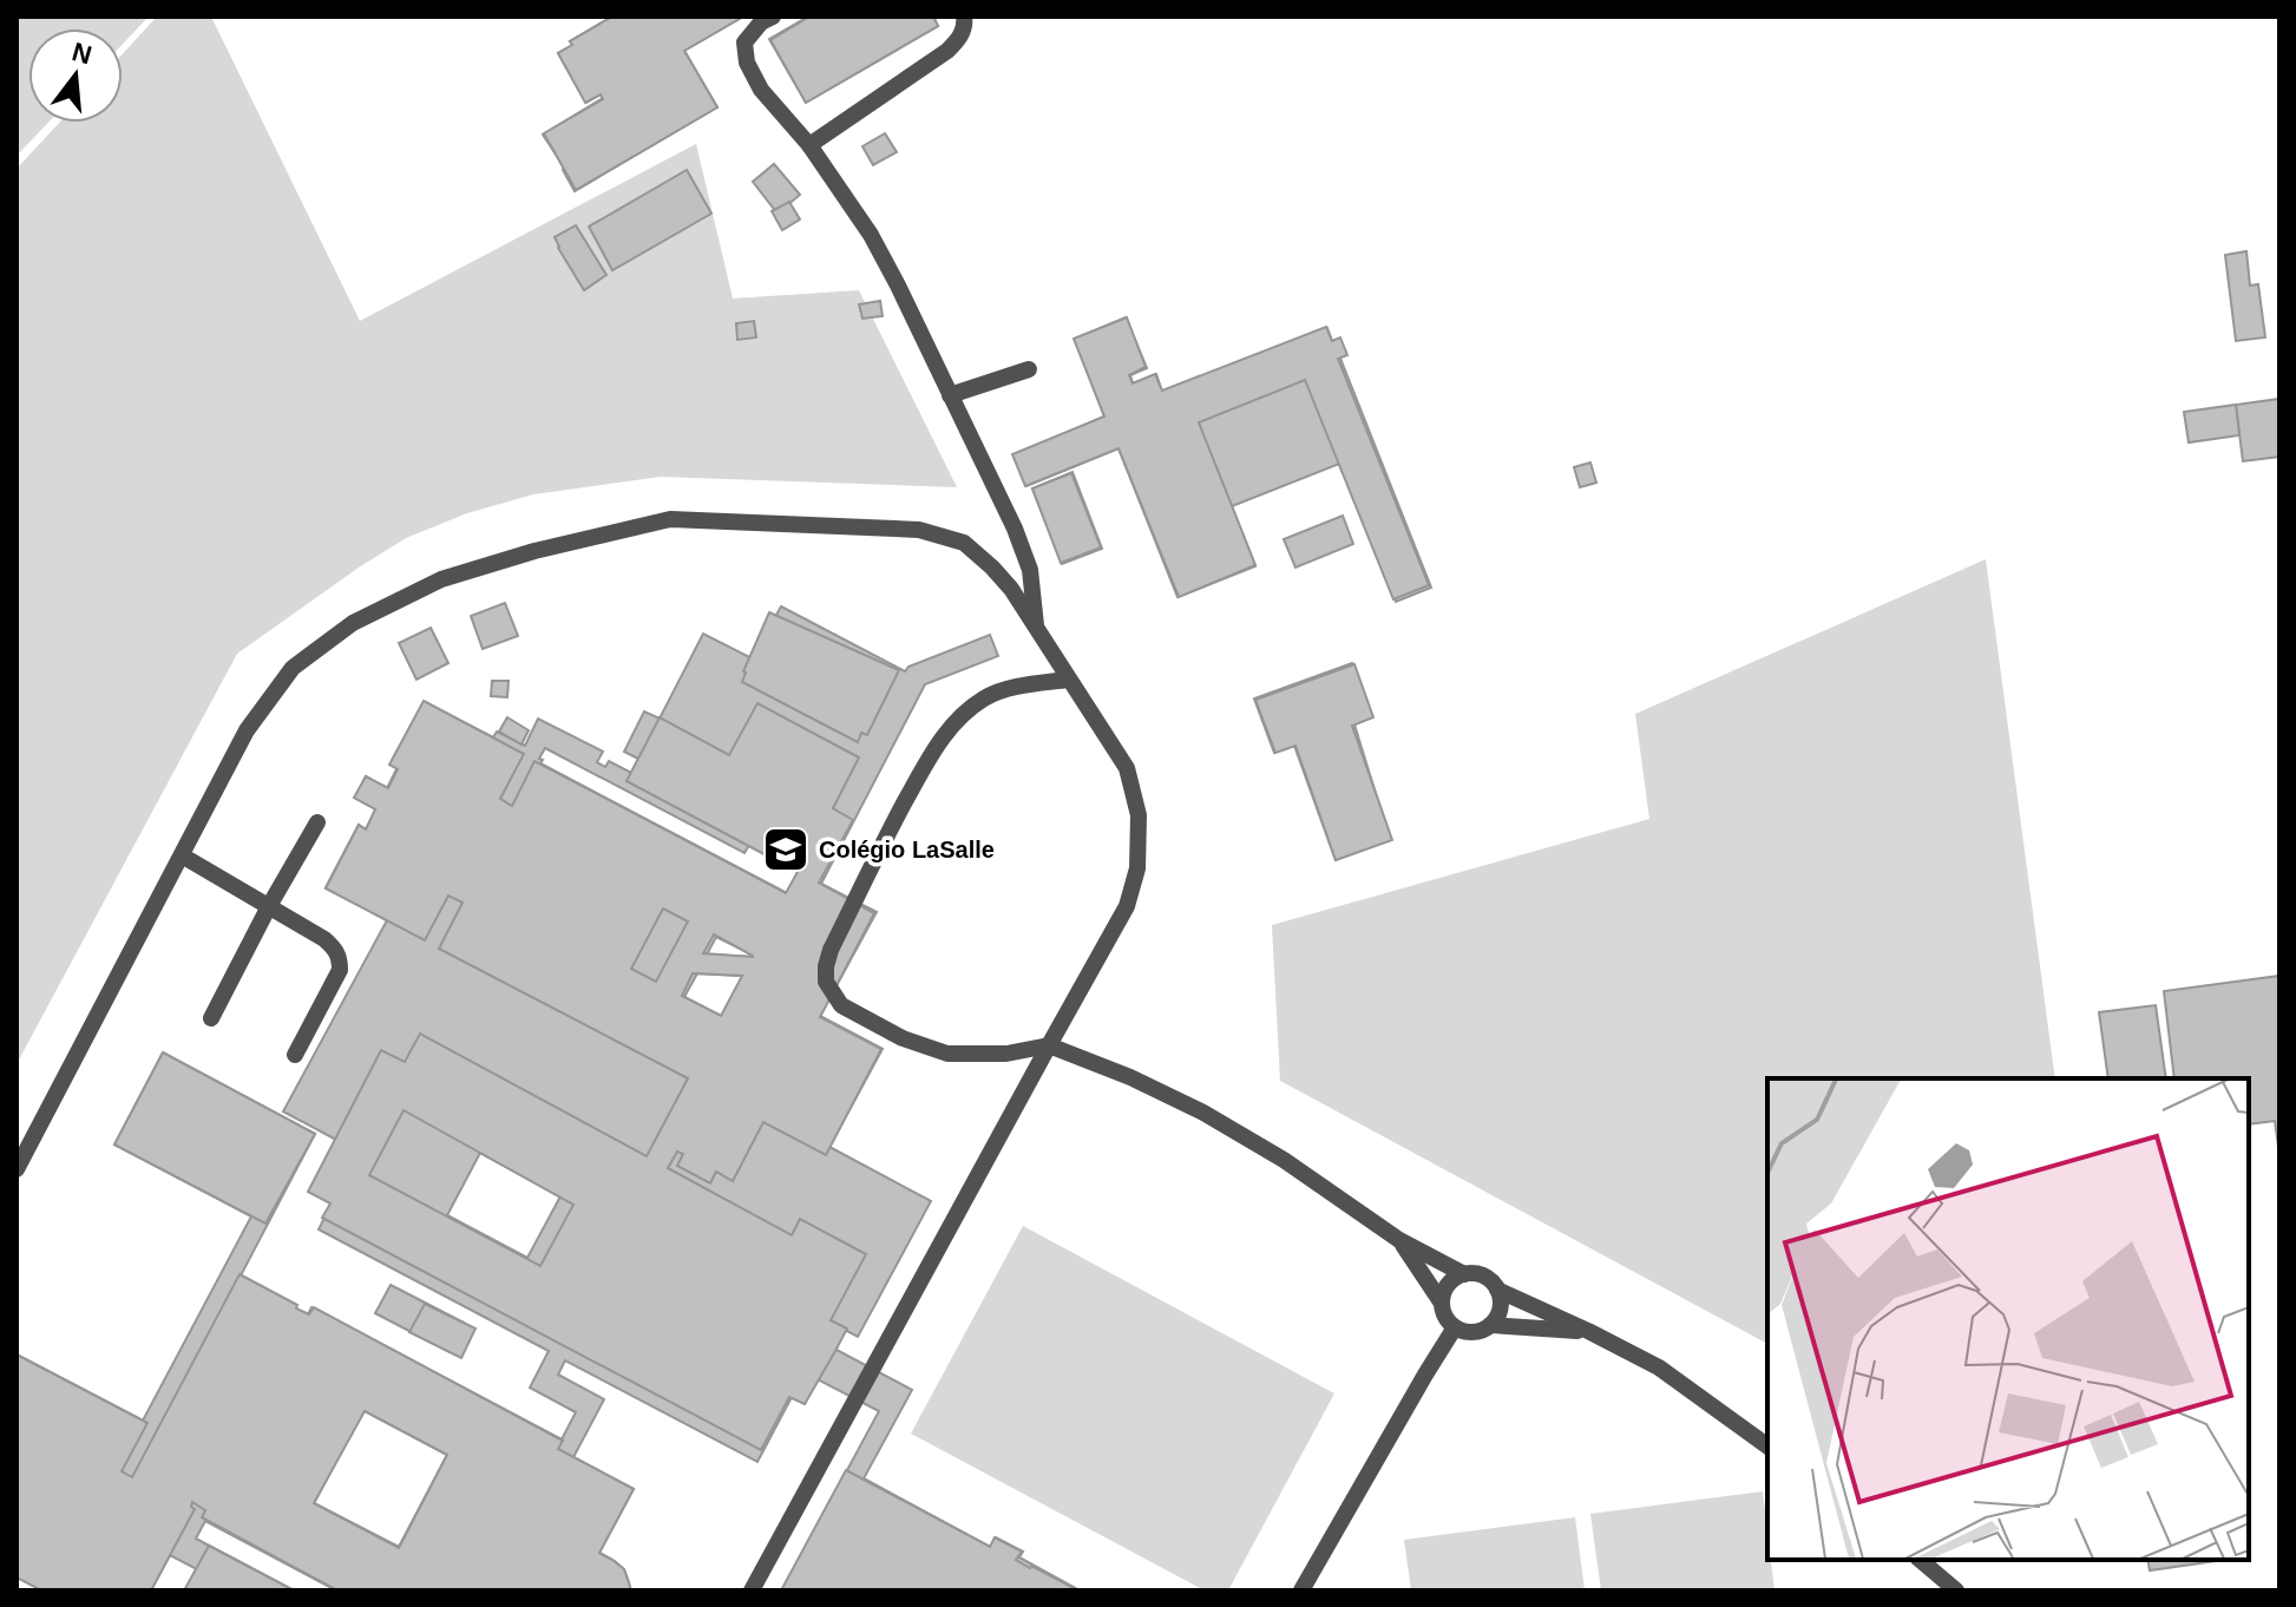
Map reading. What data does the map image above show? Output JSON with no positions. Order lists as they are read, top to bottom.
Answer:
{
  "places": {
    "school or university": ["Colégio LaSalle"]
  },
  "north": "top"
}
